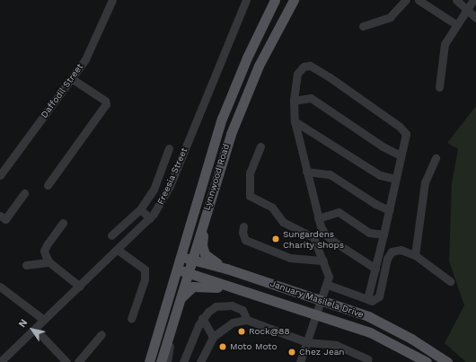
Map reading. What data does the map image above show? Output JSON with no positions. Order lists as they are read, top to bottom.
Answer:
{
  "streets": {
    "main road": ["Lynnwood Road", "January Masilela Drive"],
    "street": ["Daffodil Street", "Freesia Street"]
  },
  "crossings": [
    ["Lynnwood Road", "January Masilela Drive"]
  ],
  "places": [
    "Sungardens Charity Shops",
    "Rock@88",
    "Moto Moto",
    "Chez Jean"
  ],
  "north": "top left"
}
